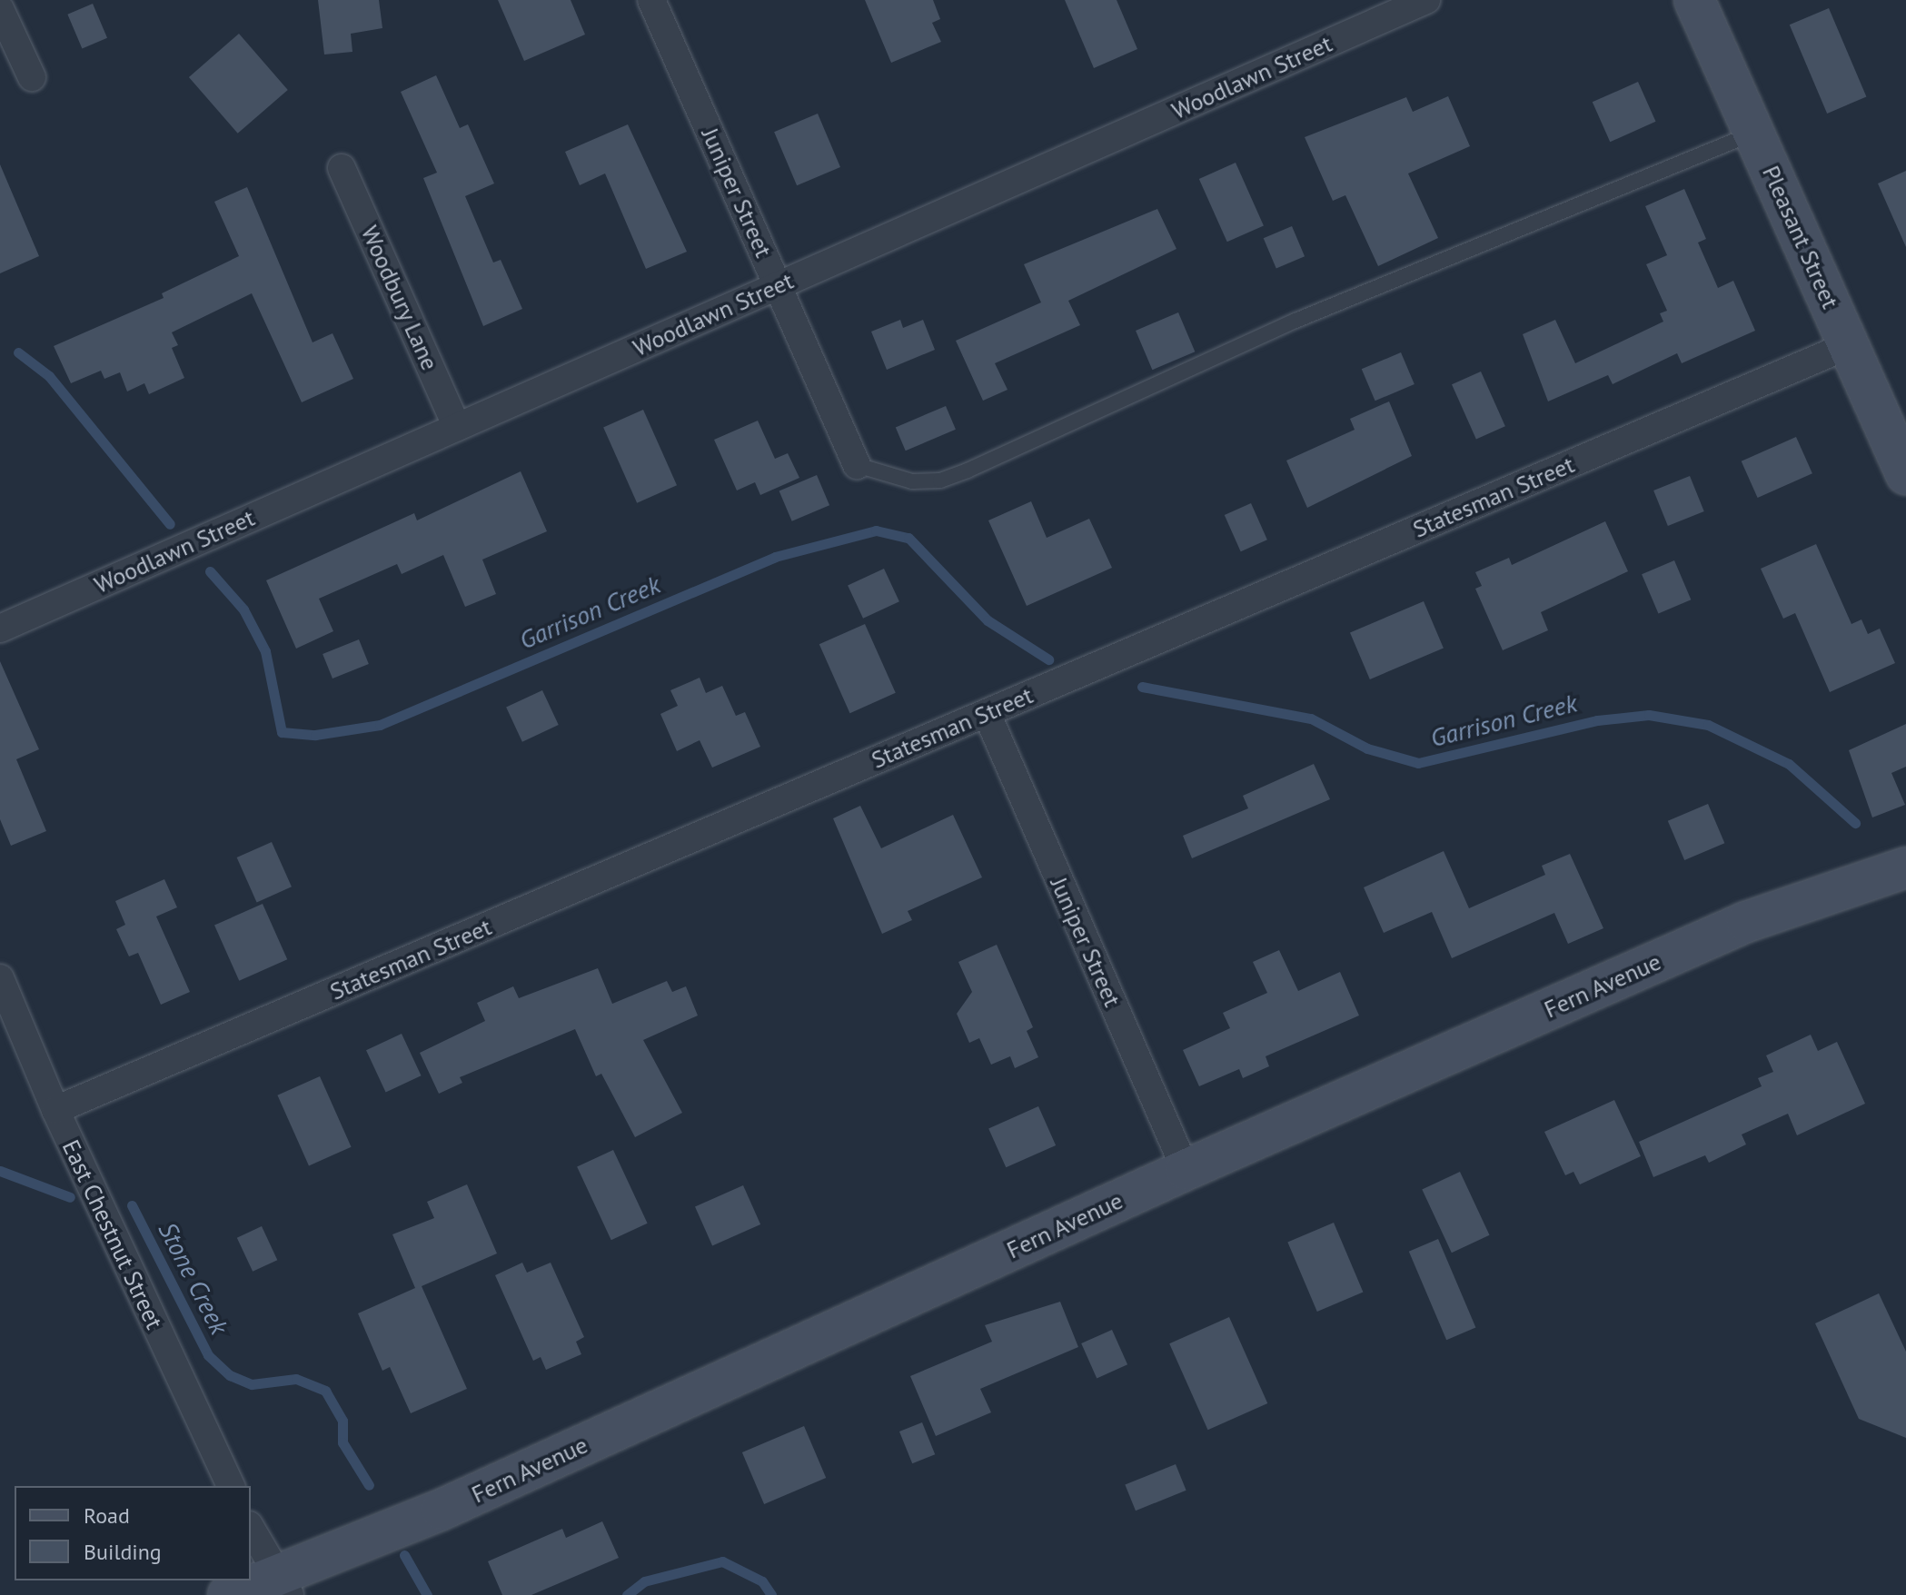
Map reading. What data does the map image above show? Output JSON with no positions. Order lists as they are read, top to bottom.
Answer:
{
  "streets": {
    "main road": ["Pleasant Street", "Fern Avenue"],
    "street": [
      "Woodlawn Street",
      "Juniper Street",
      "Woodbury Lane",
      "Statesman Street",
      "East Chestnut Street"
    ]
  },
  "crossings": [
    ["Woodlawn Street", "Juniper Street"],
    ["Woodlawn Street", "Woodbury Lane"],
    ["Juniper Street", "Statesman Street"],
    ["Juniper Street", "Fern Avenue"],
    ["Pleasant Street", "Statesman Street"],
    ["Statesman Street", "East Chestnut Street"]
  ],
  "water": ["Garrison Creek", "Stone Creek"],
  "legend": ["Road", "Building"]
}
